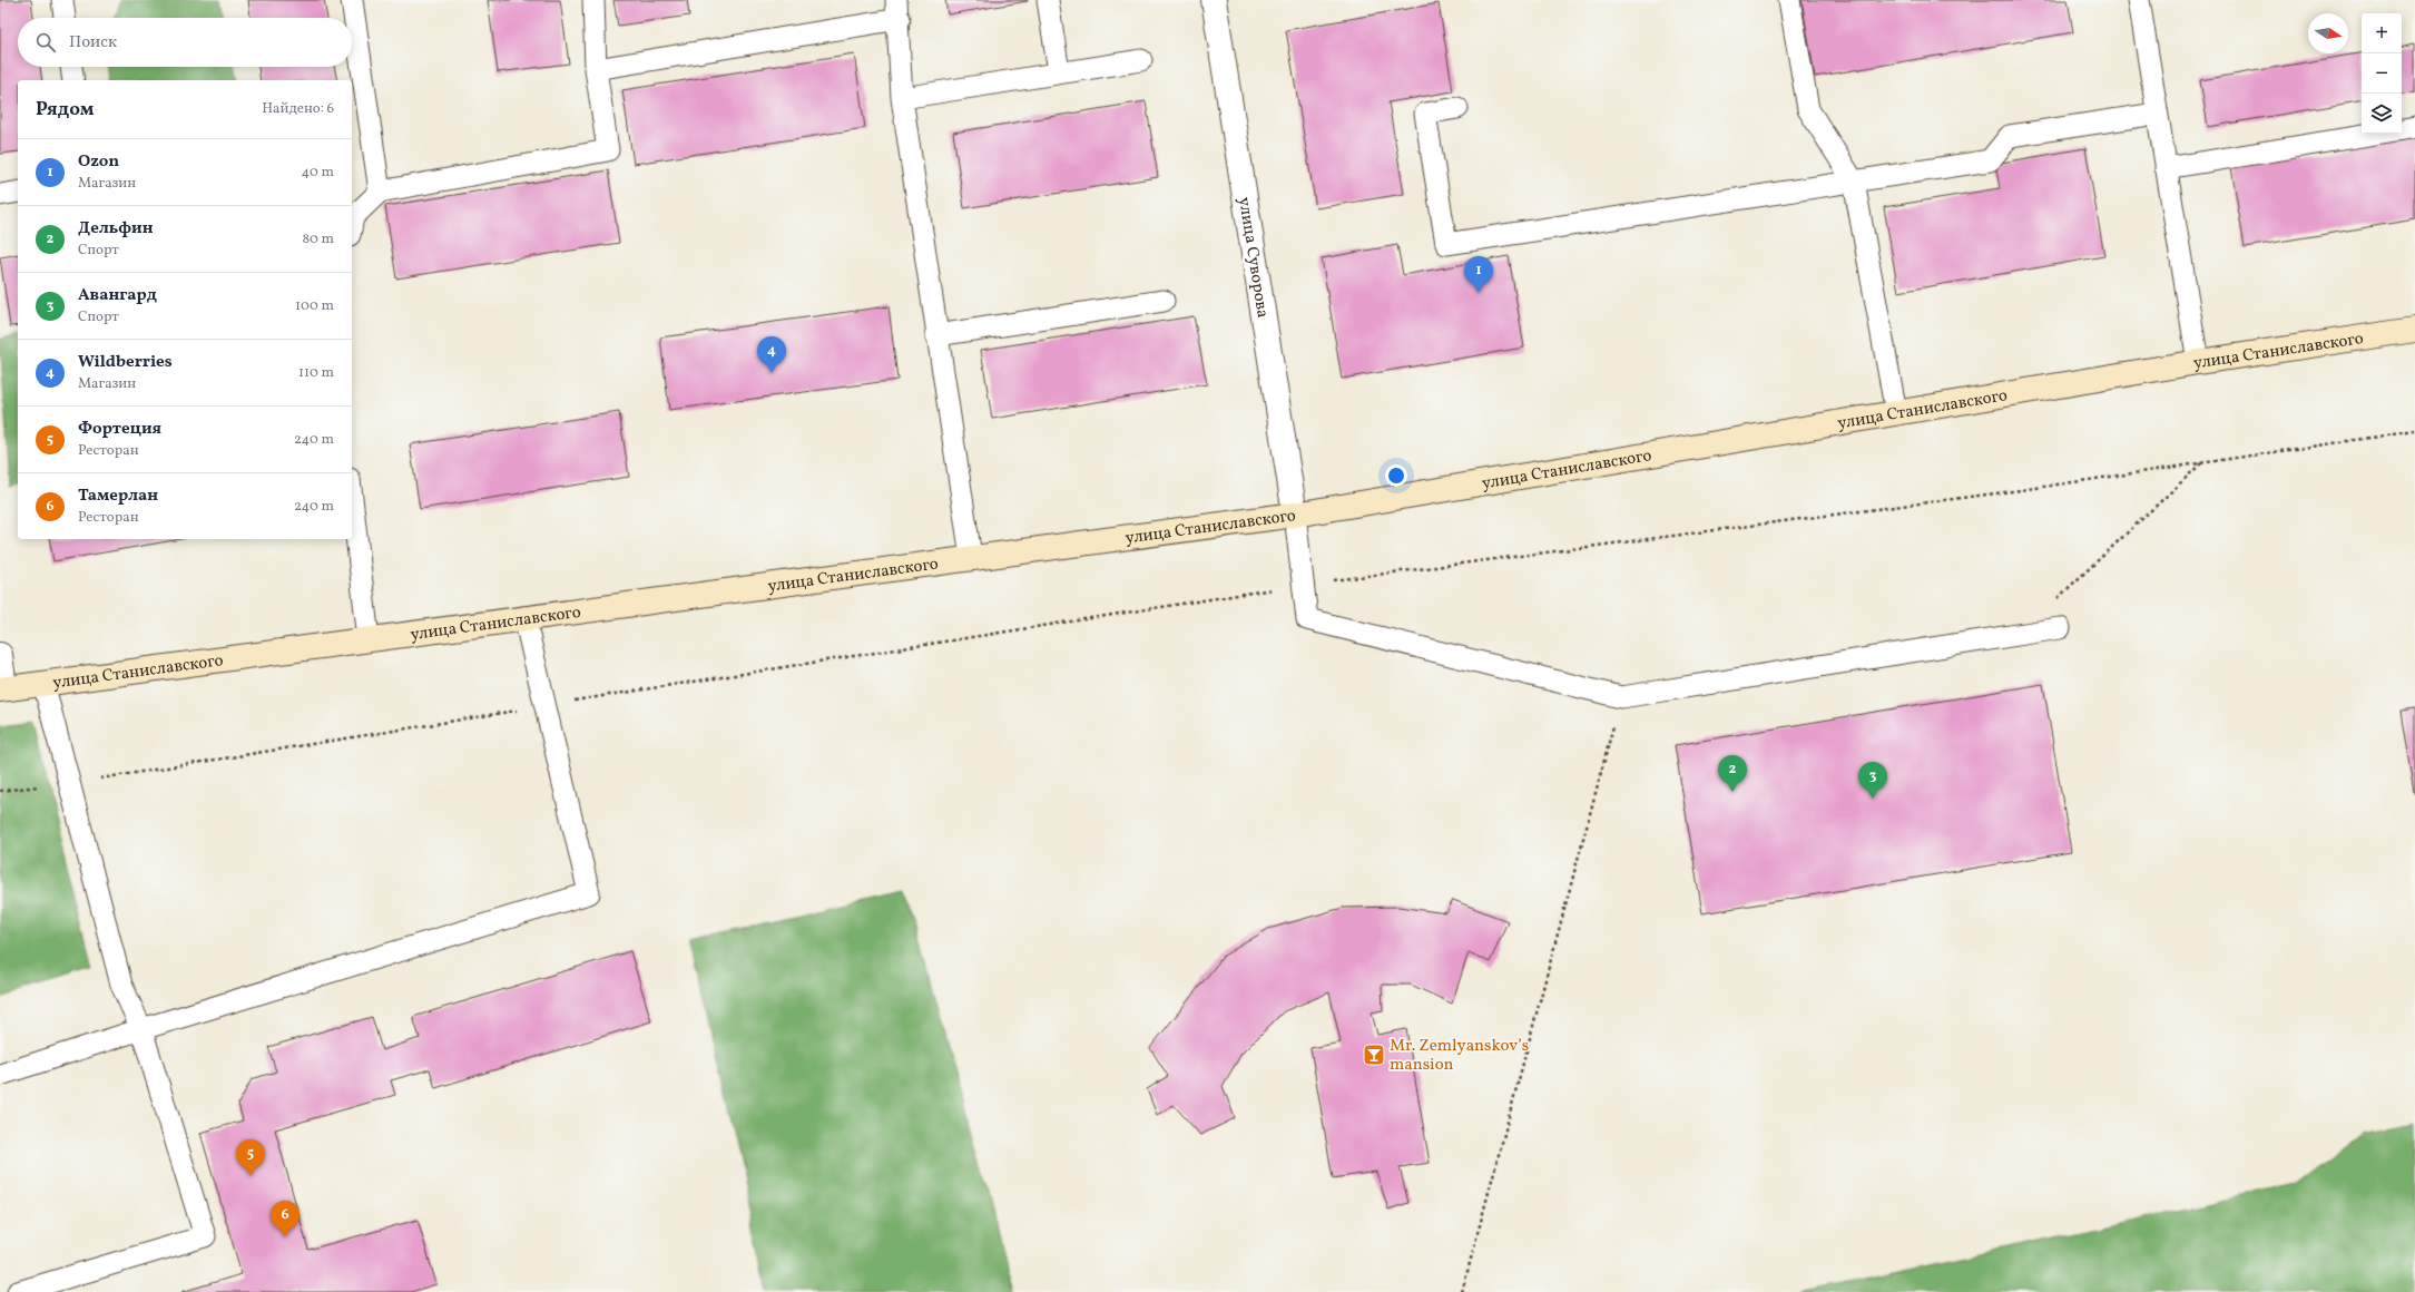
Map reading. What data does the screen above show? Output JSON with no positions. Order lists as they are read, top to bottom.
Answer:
{
  "streets": {
    "main road": ["улица Станиславского"],
    "street": ["улица Суворова"]
  },
  "crossings": [
    ["улица Суворова", "улица Станиславского"]
  ],
  "places": {
    "bar": ["Mr. Zemlyanskov’s mansion"]
  },
  "north": "right",
  "page": {
    "map_buttons": ["+", "−"],
    "search": "Поиск",
    "heading": ["Рядом", "Найдено: 6"],
    "list": [
      {
        "mark": "1",
        "name": "Ozon",
        "note": "Магазин",
        "value": "40 m"
      },
      {
        "mark": "2",
        "name": "Дельфин",
        "note": "Спорт",
        "value": "80 m"
      },
      {
        "mark": "3",
        "name": "Авангард",
        "note": "Спорт",
        "value": "100 m"
      },
      {
        "mark": "4",
        "name": "Wildberries",
        "note": "Магазин",
        "value": "110 m"
      },
      {
        "mark": "5",
        "name": "Фортеция",
        "note": "Ресторан",
        "value": "240 m"
      },
      {
        "mark": "6",
        "name": "Тамерлан",
        "note": "Ресторан",
        "value": "240 m"
      }
    ],
    "pins": [
      "1",
      "4",
      "2",
      "3",
      "5",
      "6"
    ]
  }
}
